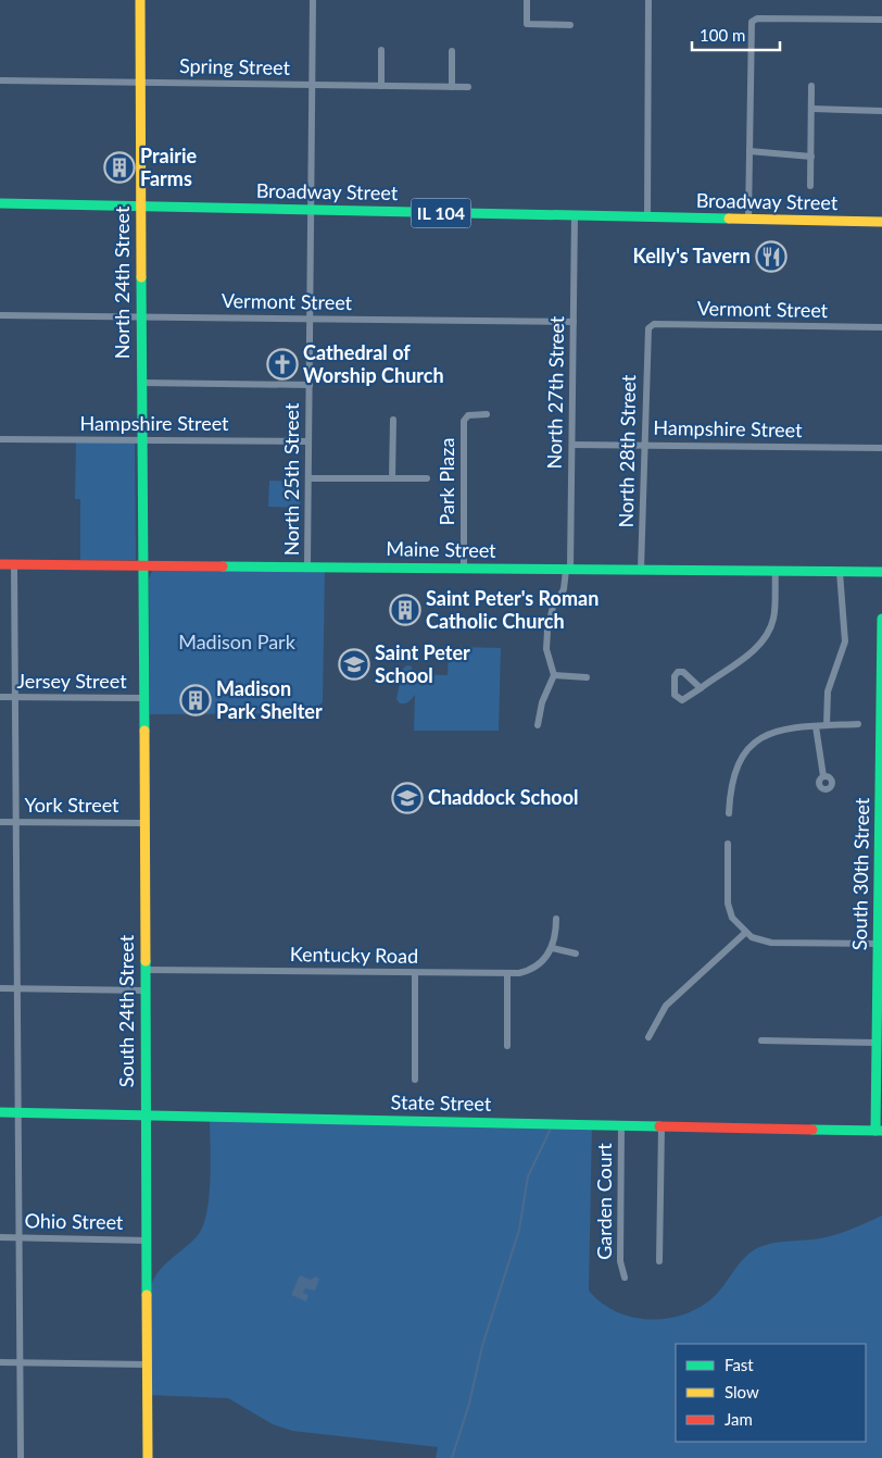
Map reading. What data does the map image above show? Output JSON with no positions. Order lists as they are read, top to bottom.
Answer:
{
  "streets": {
    "main road": [
      "Broadway Street",
      "IL 104",
      "North 24th Street",
      "Maine Street",
      "South 30th Street",
      "South 24th Street",
      "State Street"
    ],
    "street": [
      "Spring Street",
      "Vermont Street",
      "North 27th Street",
      "Hampshire Street",
      "North 28th Street",
      "North 25th Street",
      "Park Plaza",
      "Jersey Street",
      "York Street",
      "Kentucky Road",
      "Garden Court",
      "Ohio Street"
    ]
  },
  "crossings": [
    ["Spring Street", "North 24th Street"],
    ["Spring Street", "North 25th Street"],
    ["Broadway Street", "North 24th Street"],
    ["Broadway Street", "North 27th Street"],
    ["Broadway Street", "North 25th Street"],
    ["North 24th Street", "Vermont Street"],
    ["North 24th Street", "Hampshire Street"],
    ["North 24th Street", "Maine Street"],
    ["North 24th Street", "South 24th Street"],
    ["Vermont Street", "North 27th Street"],
    ["Vermont Street", "North 28th Street"],
    ["Vermont Street", "North 25th Street"],
    ["North 27th Street", "Hampshire Street"],
    ["North 27th Street", "Maine Street"],
    ["Hampshire Street", "North 28th Street"],
    ["Hampshire Street", "North 25th Street"],
    ["North 28th Street", "Maine Street"],
    ["North 25th Street", "Maine Street"],
    ["Park Plaza", "Maine Street"],
    ["Maine Street", "South 24th Street"],
    ["Jersey Street", "South 24th Street"],
    ["York Street", "South 24th Street"],
    ["South 30th Street", "State Street"],
    ["Kentucky Road", "South 24th Street"],
    ["South 24th Street", "State Street"],
    ["South 24th Street", "Ohio Street"],
    ["State Street", "Garden Court"]
  ],
  "parks": ["Madison Park"],
  "places": {
    "building": ["Prairie Farms", "Saint Peter's Roman Catholic Church", "Madison Park Shelter"],
    "restaurant": ["Kelly's Tavern"],
    "church": ["Cathedral of Worship Church"],
    "school or university": ["Saint Peter School", "Chaddock School"]
  },
  "legend": ["Fast", "Slow", "Jam"],
  "scale_bar": "100 m"
}
